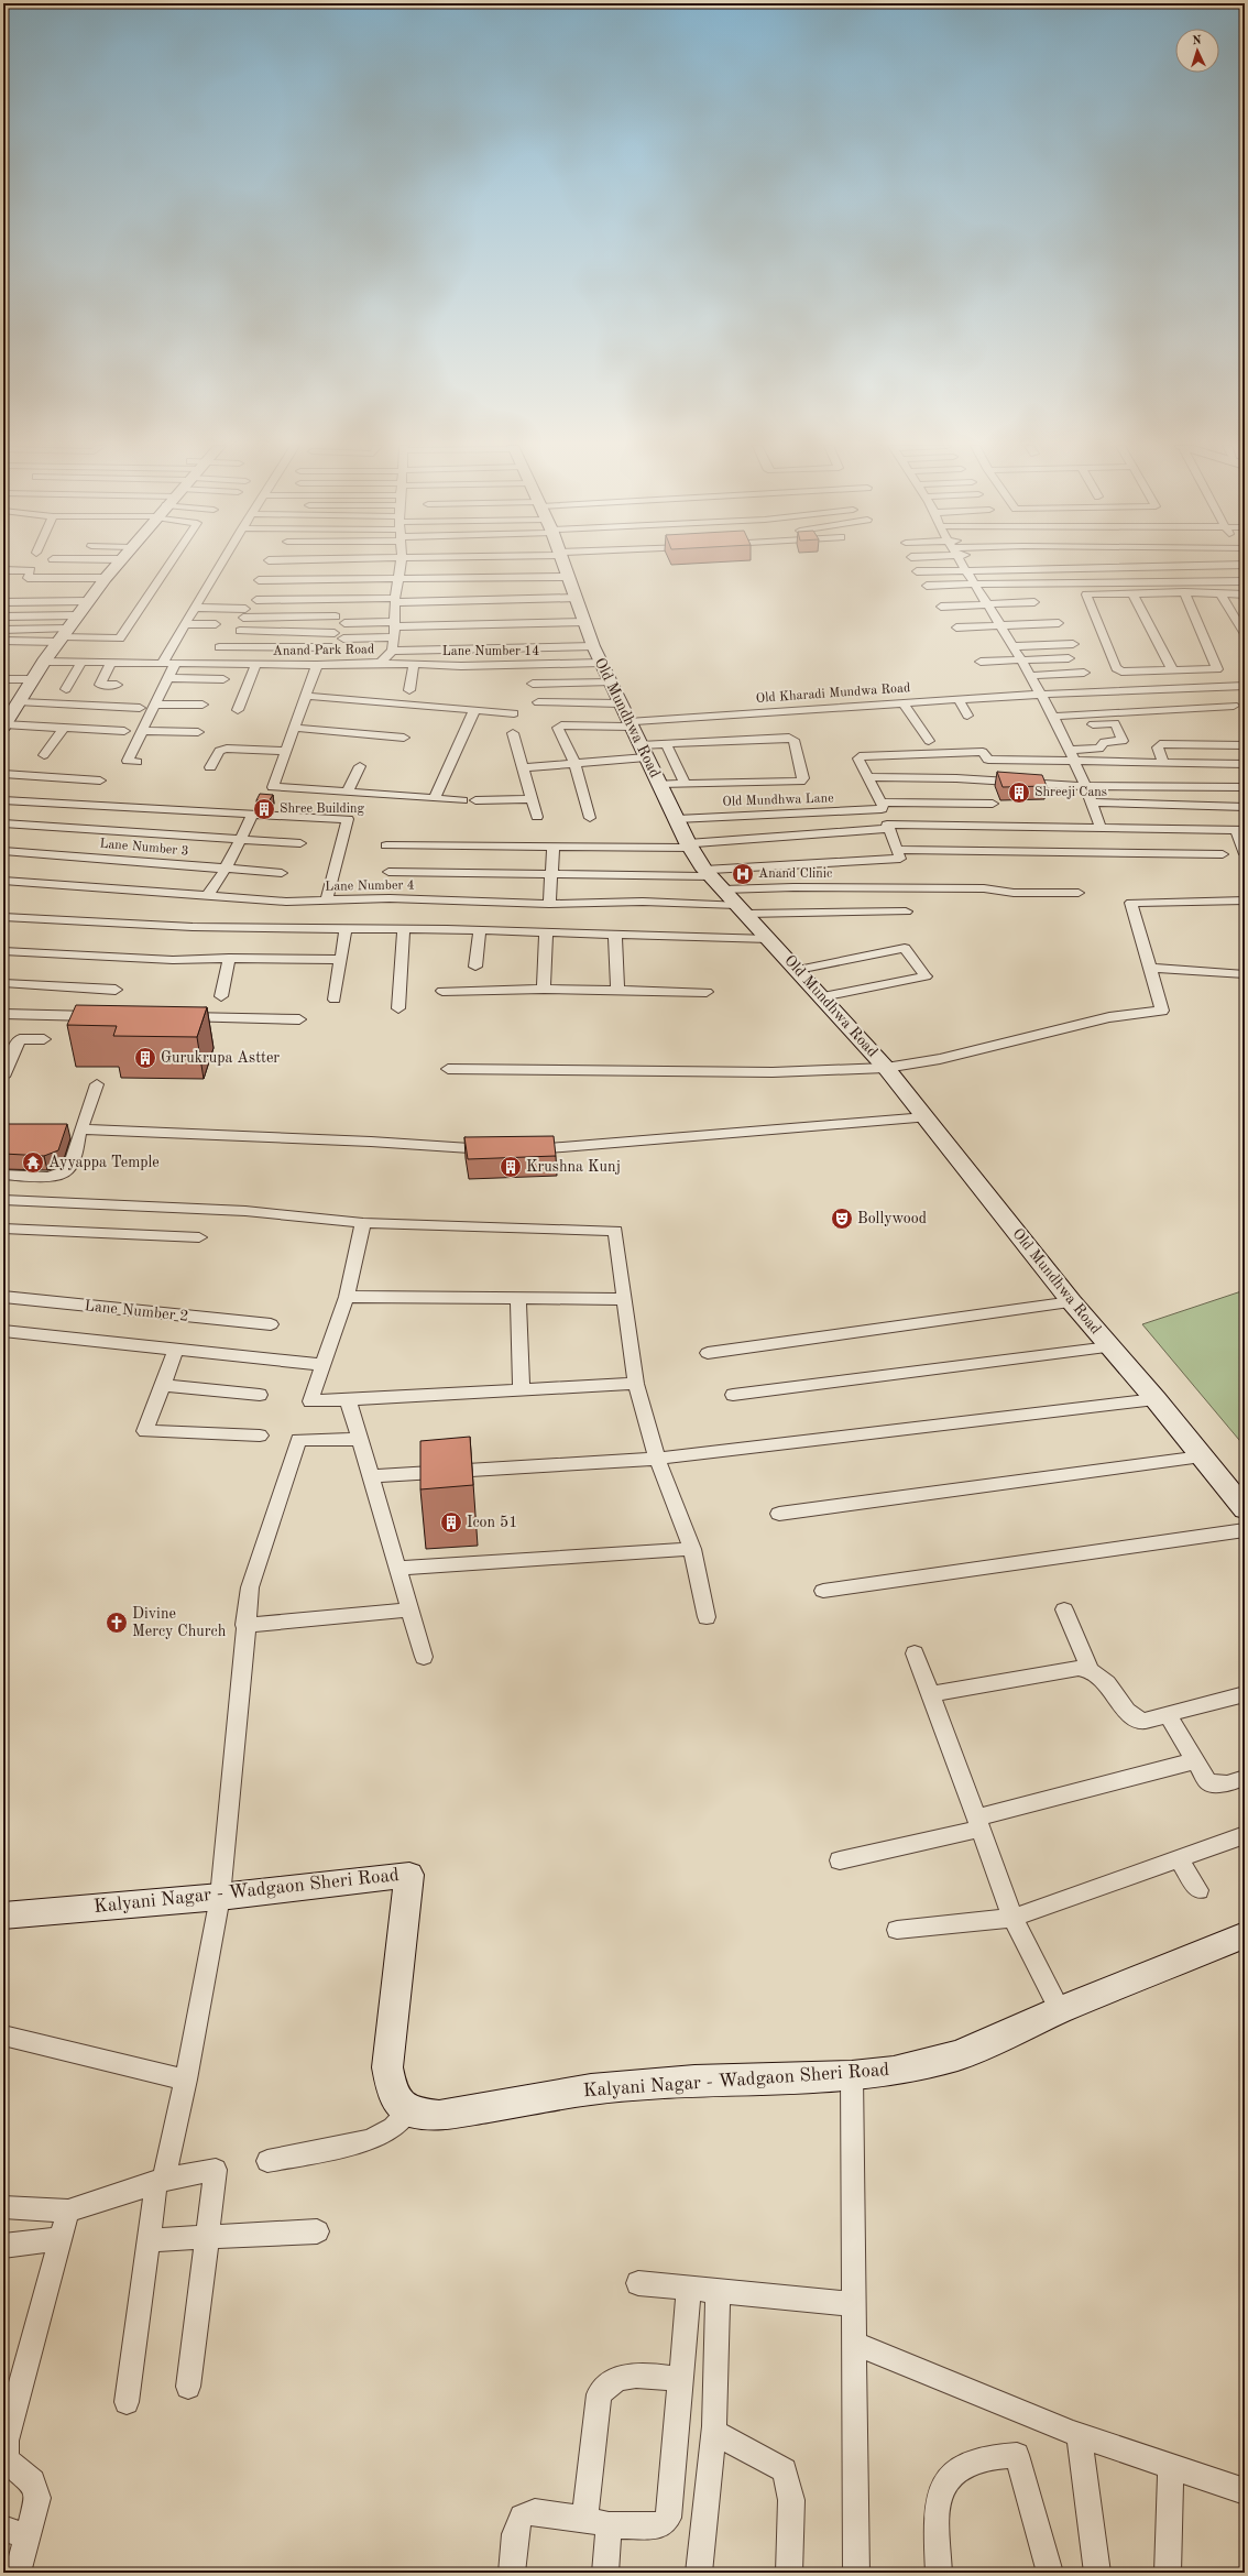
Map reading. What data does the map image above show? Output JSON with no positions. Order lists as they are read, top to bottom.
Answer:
{
  "streets": {
    "street": [
      "Anand Park Road",
      "Lane Number 14",
      "Old Kharadi Mundwa Road",
      "Old Mundhwa Road",
      "Old Mundhwa Lane",
      "Lane Number 3",
      "Lane Number 4",
      "Lane Number 2",
      "Kalyani Nagar - Wadgaon Sheri Road"
    ]
  },
  "crossings": [
    ["Anand Park Road", "Lane Number 14"],
    ["Lane Number 14", "Old Mundhwa Road"],
    ["Old Kharadi Mundwa Road", "Old Mundhwa Road"],
    ["Old Mundhwa Road", "Old Mundhwa Lane"],
    ["Old Mundhwa Road", "Lane Number 4"]
  ],
  "places": {
    "building": [
      "Shreeji Cans",
      "Shree Building",
      "Gurukrupa Astter",
      "Krushna Kunj",
      "Icon 51"
    ],
    "hospital": ["Anand Clinic"],
    "temple": ["Ayyappa Temple"],
    "theatre": ["Bollywood"],
    "church": ["Divine Mercy Church"]
  },
  "north": "top"
}
